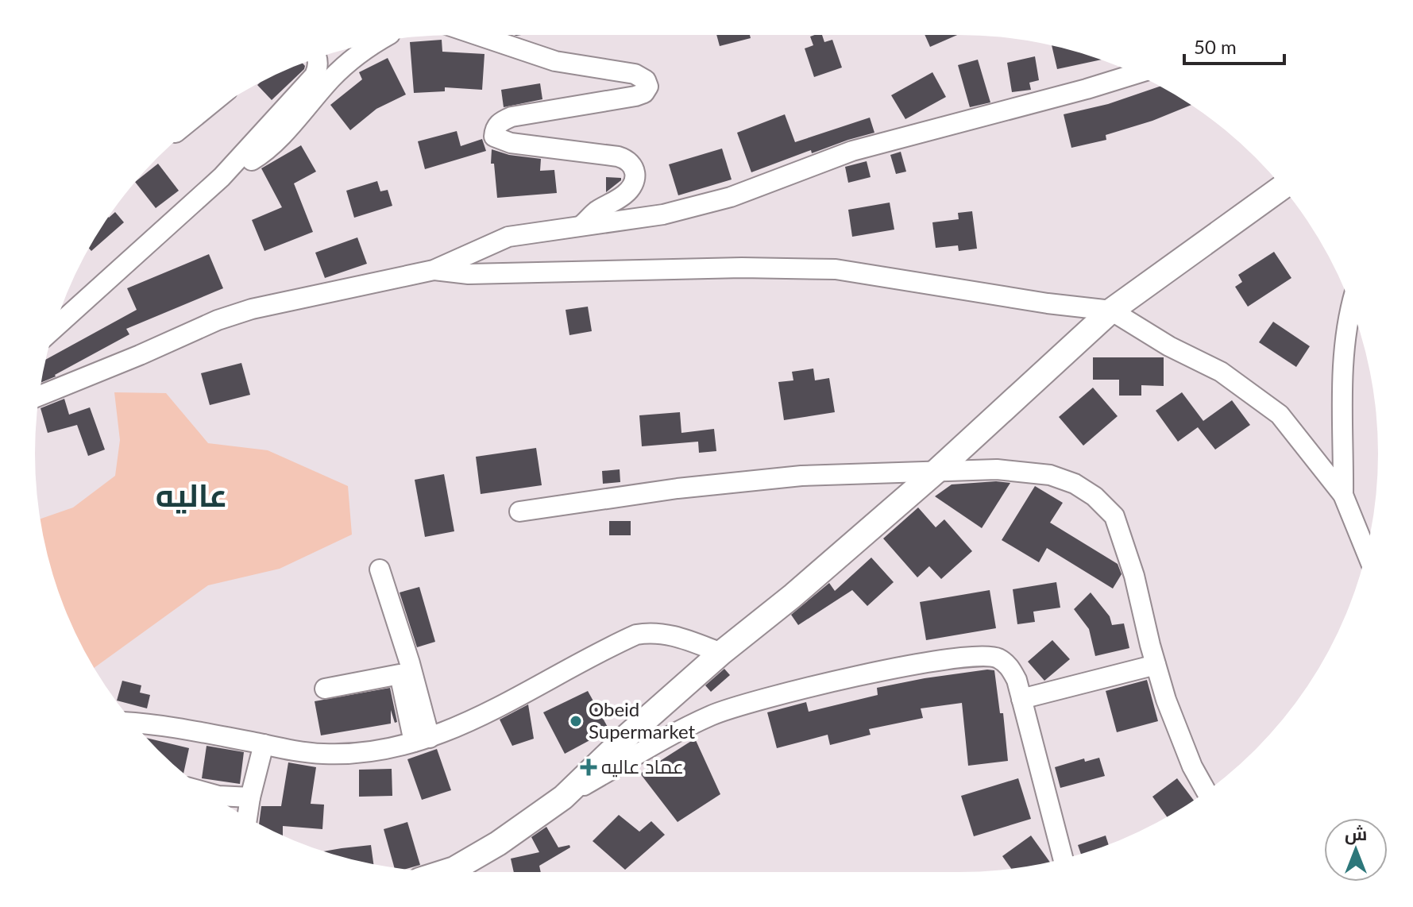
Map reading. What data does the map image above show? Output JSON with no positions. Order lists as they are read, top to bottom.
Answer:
{
  "districts": ["عاليه"],
  "places": {
    "other": ["Obeid Supermarket"],
    "health": ["عماد عاليه"]
  },
  "scale_bar": "50 m",
  "north": "top"
}
